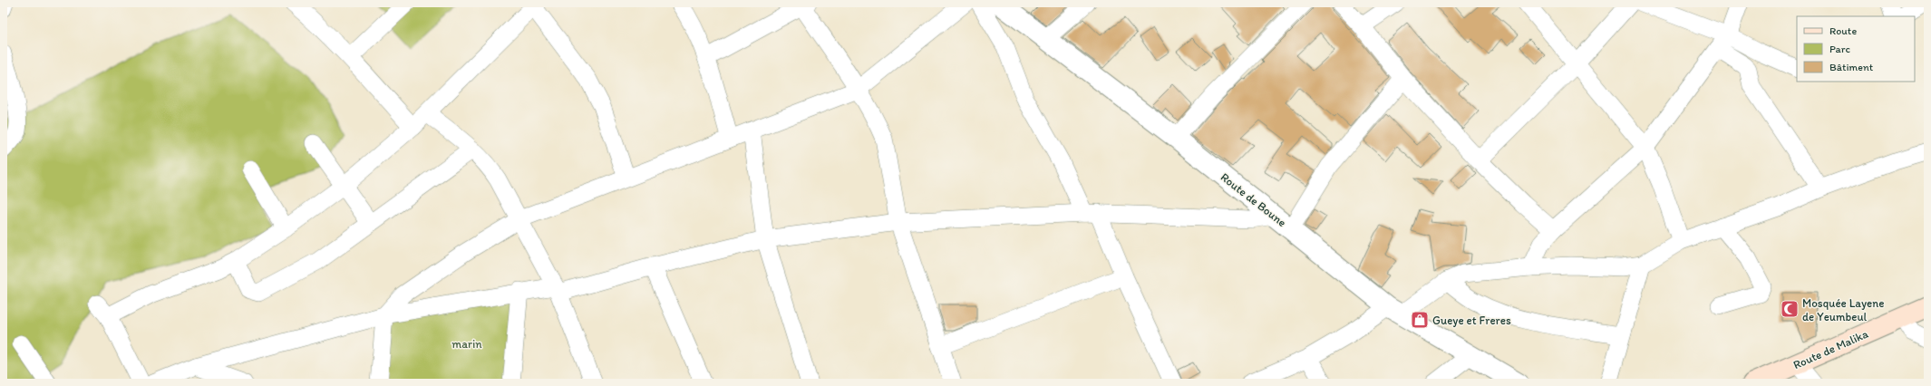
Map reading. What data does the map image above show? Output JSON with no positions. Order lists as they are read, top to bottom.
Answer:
{
  "streets": {
    "main road": ["Route de Malika"],
    "street": ["Route de Boune"]
  },
  "parks": ["marin"],
  "places": {
    "mosque": ["Mosquée Layene de Yeumbeul"],
    "shop": ["Gueye et Freres"]
  },
  "legend": ["Route", "Parc", "Bâtiment"]
}
